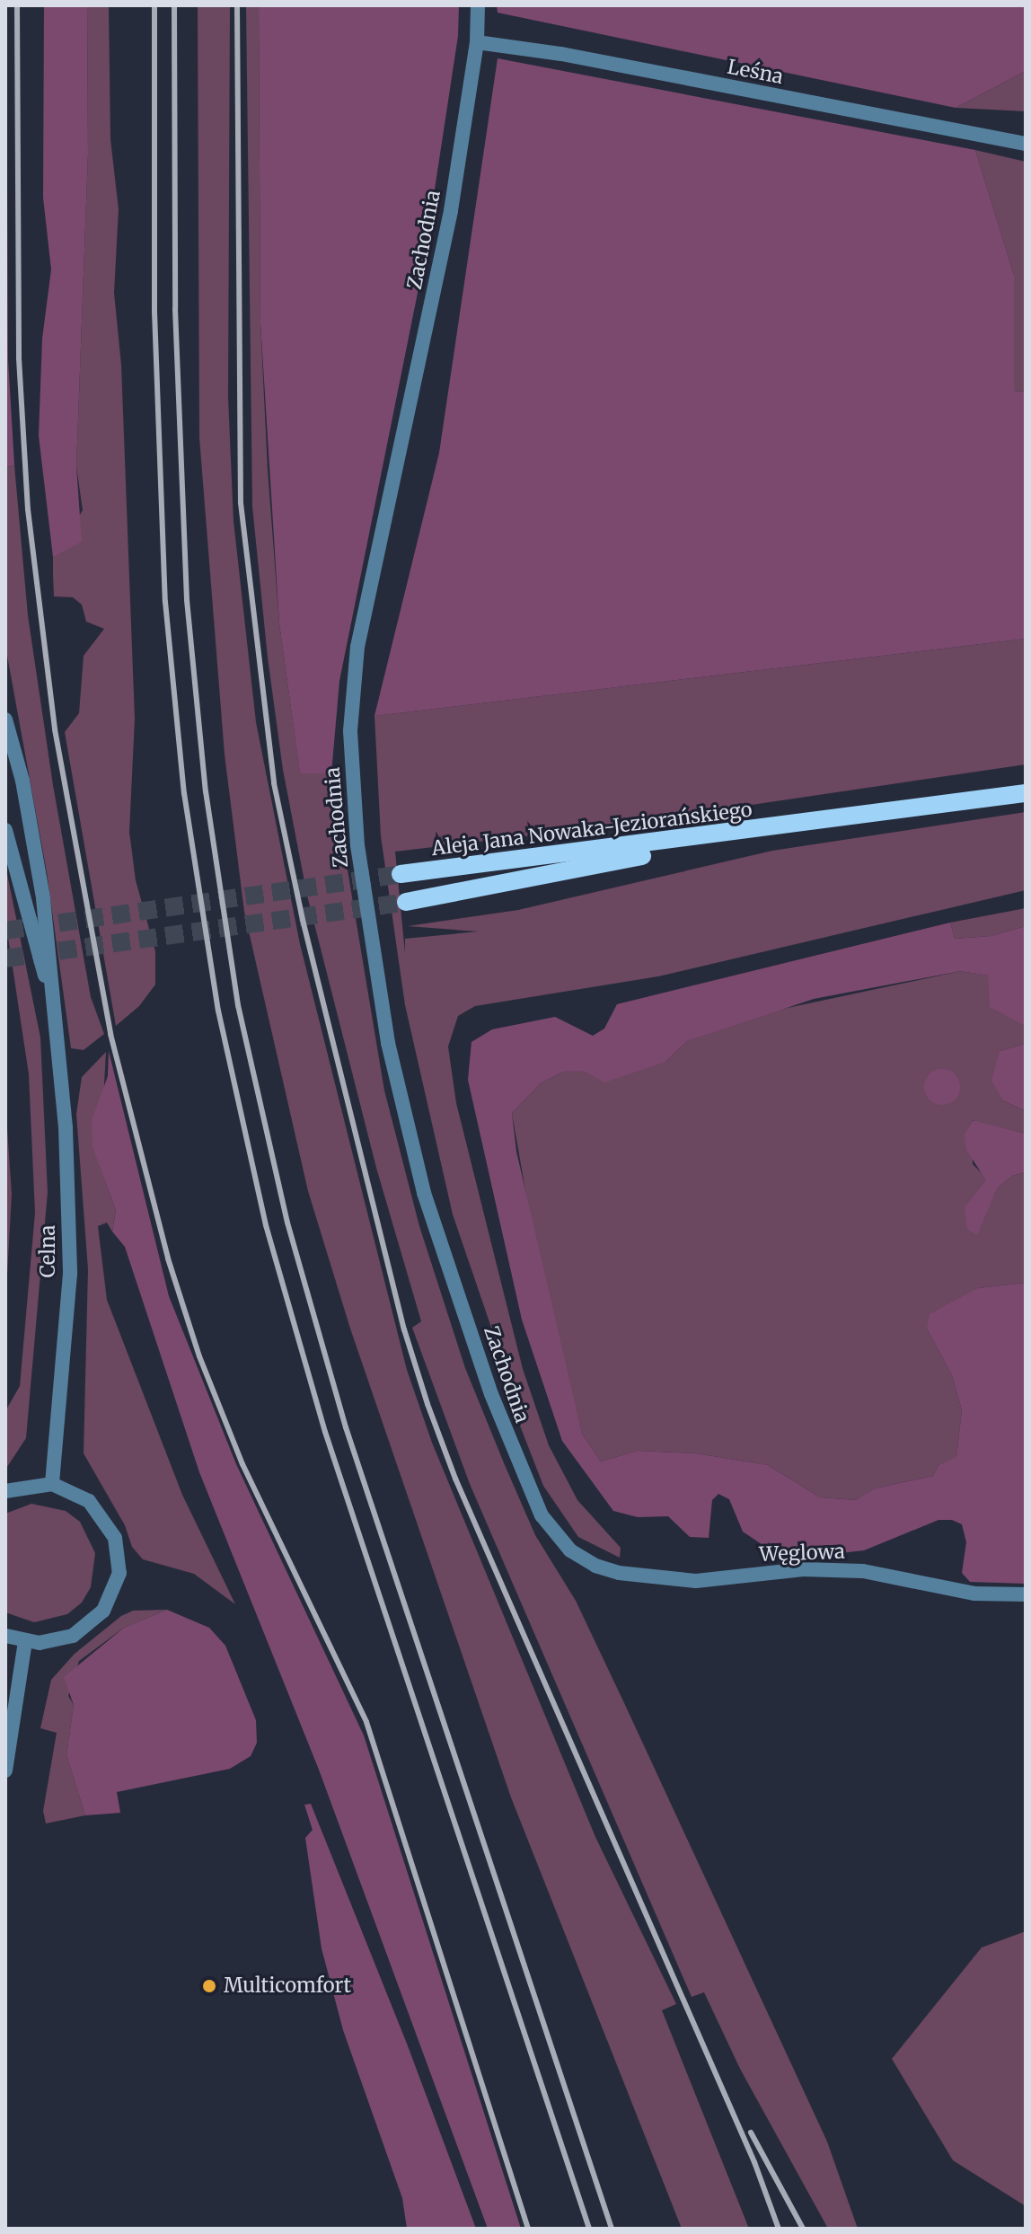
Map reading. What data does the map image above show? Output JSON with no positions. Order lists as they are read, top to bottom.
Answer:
{
  "streets": {
    "main road": ["Aleja Jana Nowaka-Jeziorańskiego"],
    "street": [
      "Leśna",
      "Zachodnia",
      "Celna",
      "Węglowa"
    ]
  },
  "crossings": [
    ["Leśna", "Zachodnia"],
    ["Zachodnia", "Węglowa"]
  ],
  "places": ["Multicomfort"]
}
